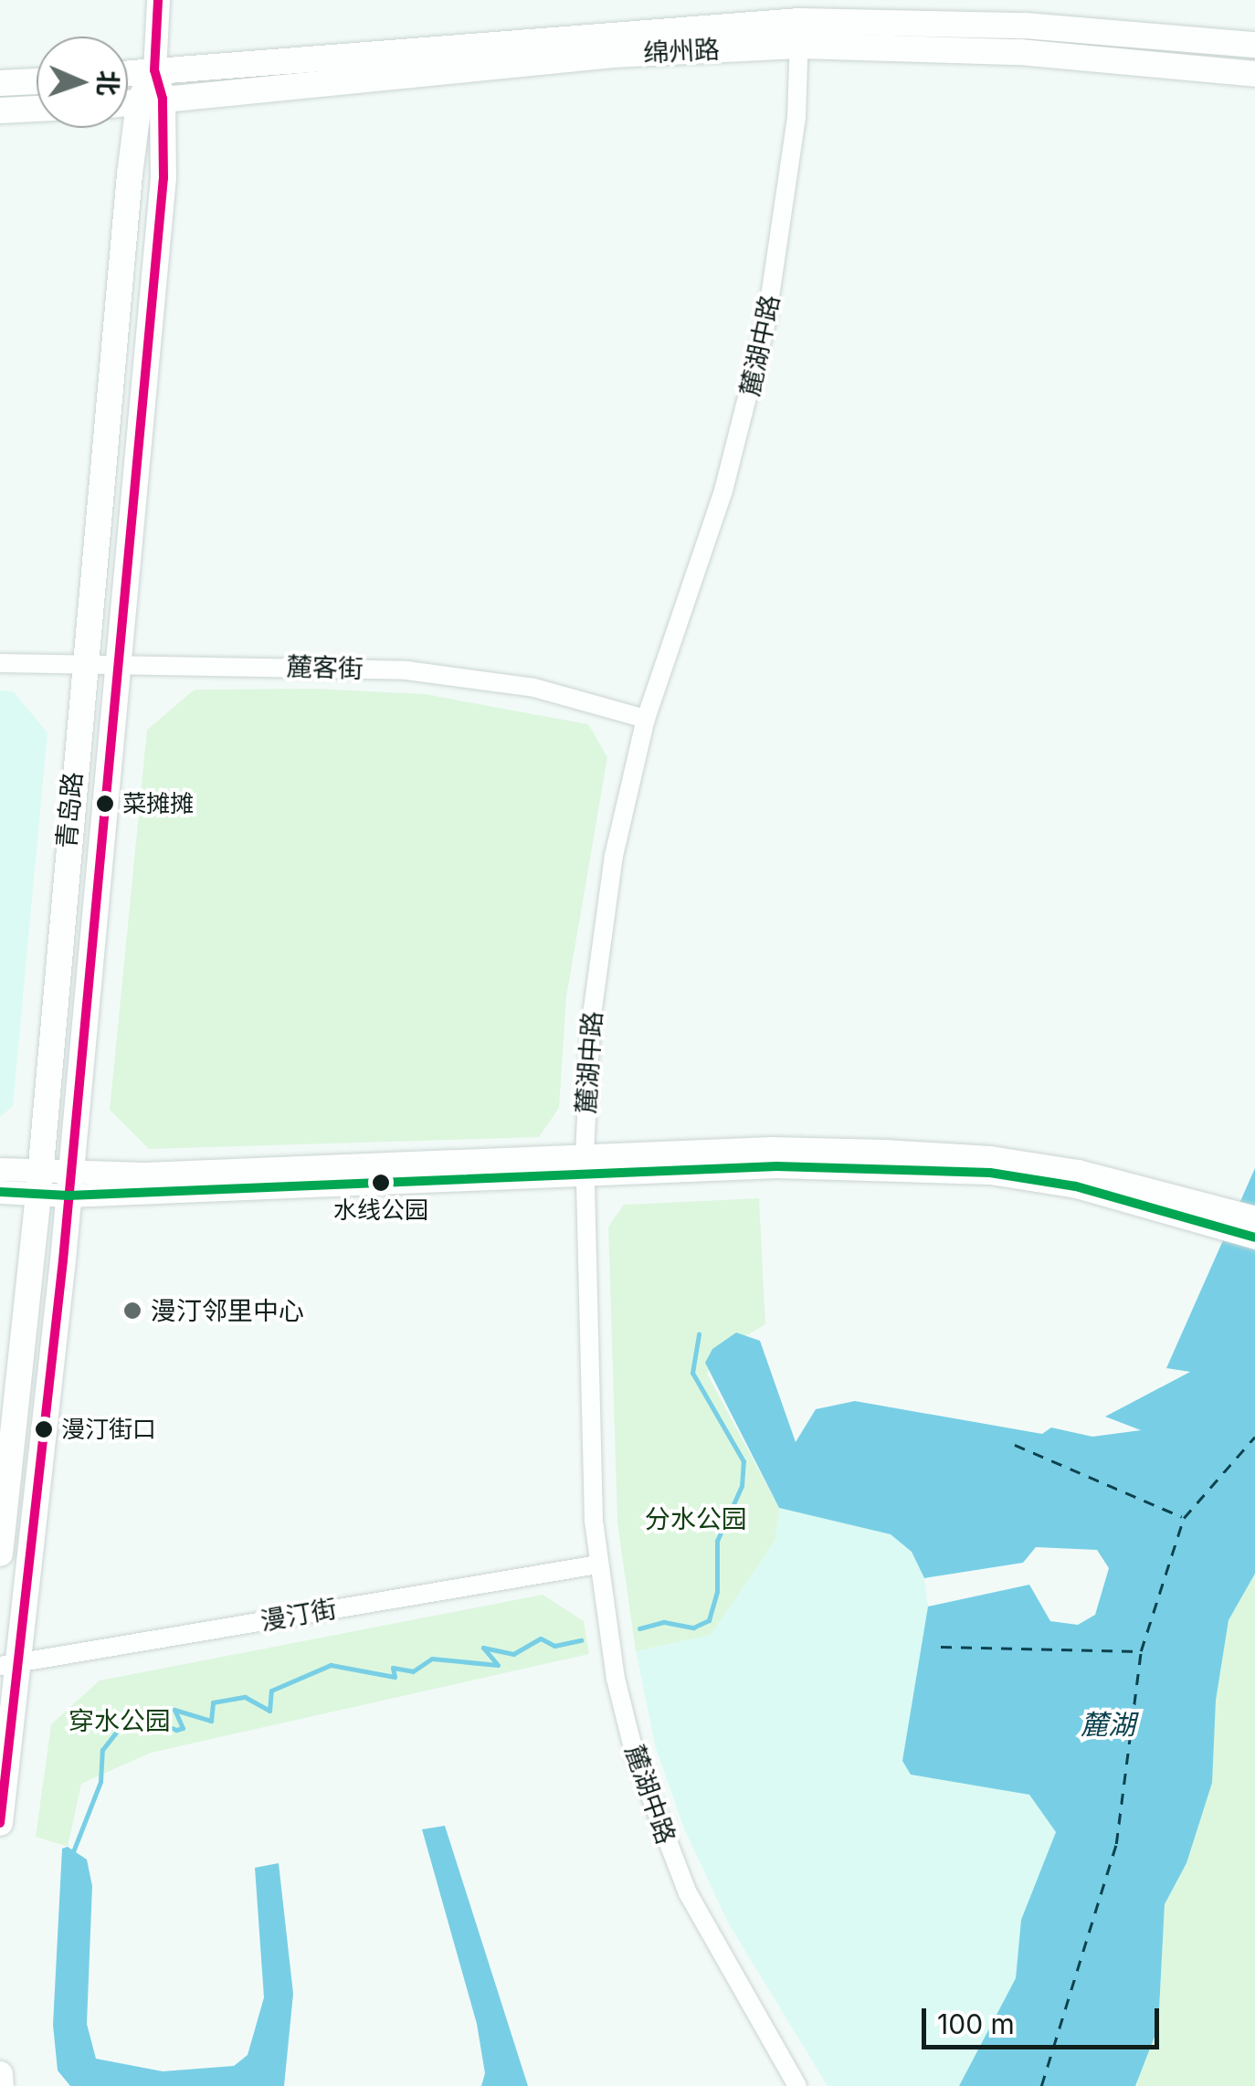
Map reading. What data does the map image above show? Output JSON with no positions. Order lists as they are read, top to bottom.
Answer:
{
  "streets": {
    "main road": ["绵州路", "青岛路"],
    "street": ["麓湖中路", "麓客街", "漫汀街"]
  },
  "crossings": [
    ["绵州路", "麓湖中路"],
    ["绵州路", "青岛路"],
    ["麓湖中路", "麓客街"],
    ["麓湖中路", "漫汀街"],
    ["麓客街", "青岛路"],
    ["青岛路", "漫汀街"]
  ],
  "water": ["麓湖"],
  "parks": ["分水公园", "穿水公园"],
  "places": [
    "菜摊摊",
    "水线公园",
    "漫汀邻里中心",
    "漫汀街口"
  ],
  "scale_bar": "100 m",
  "north": "right"
}
